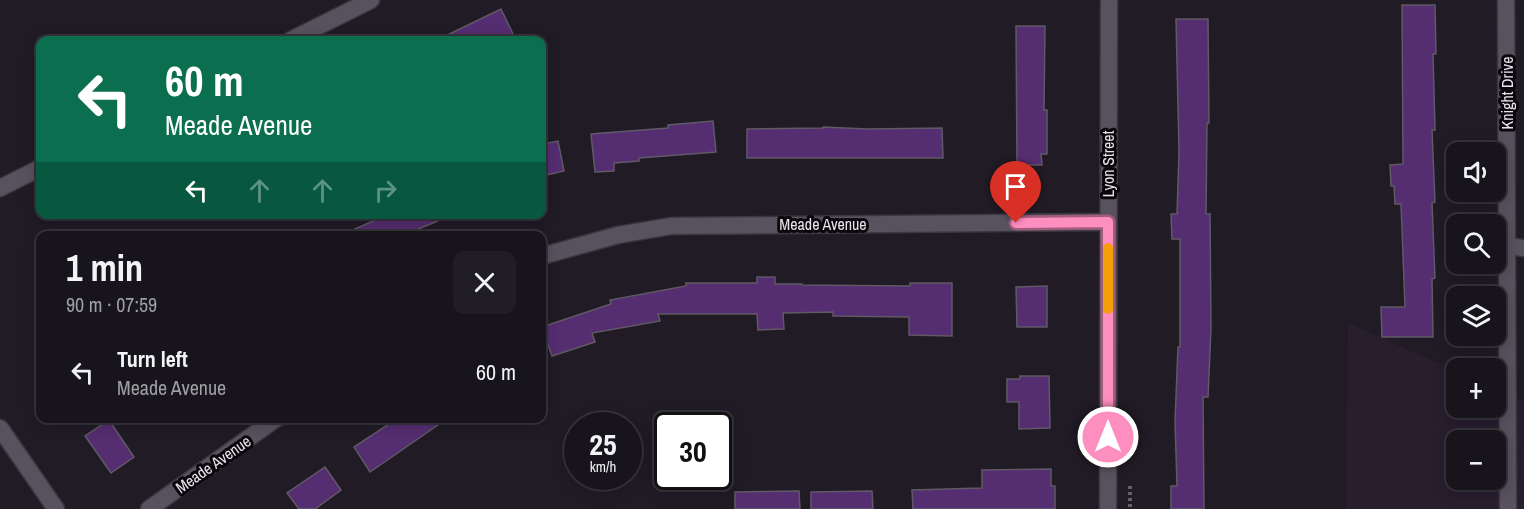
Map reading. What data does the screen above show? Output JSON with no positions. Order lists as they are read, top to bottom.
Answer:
{
  "streets": {
    "street": ["Knight Drive", "Lyon Street", "Meade Avenue"]
  },
  "crossings": [
    ["Lyon Street", "Meade Avenue"]
  ],
  "page": {
    "turn": ["60 m", "Meade Avenue"],
    "map_buttons": ["+", "−"],
    "heading": ["1 min", "90 m · 07:59"],
    "list": [
      {
        "name": "Turn left",
        "note": "Meade Avenue",
        "value": "60 m"
      }
    ],
    "speed": "25 km/h",
    "limit": "30"
  }
}
